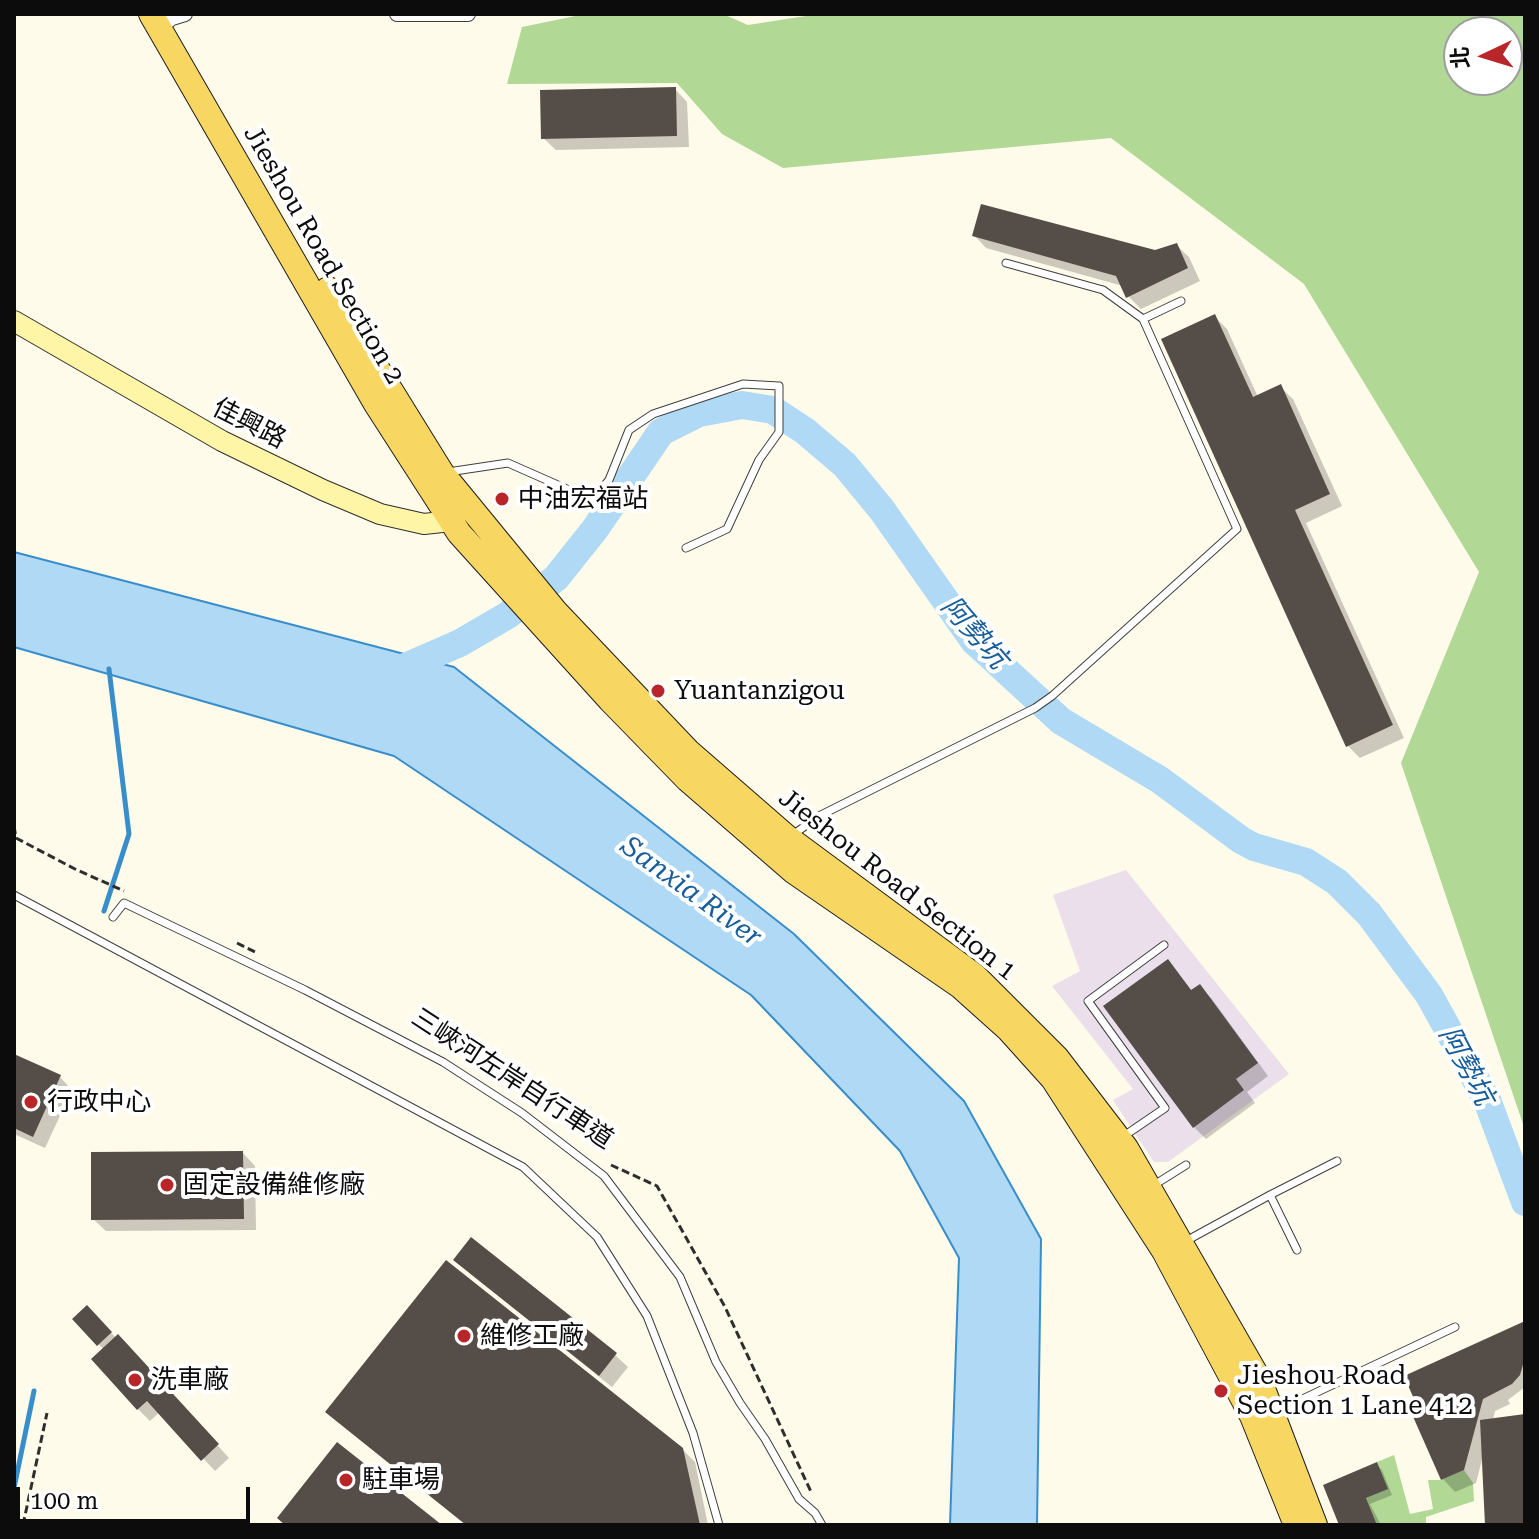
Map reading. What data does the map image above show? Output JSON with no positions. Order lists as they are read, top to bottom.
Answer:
{
  "streets": {
    "main road": ["Jieshou Road Section 2", "Jieshou Road Section 1"],
    "street": ["佳興路"],
    "path": ["三峽河左岸自行車道"]
  },
  "crossings": [
    ["Jieshou Road Section 2", "佳興路"],
    ["Jieshou Road Section 2", "Jieshou Road Section 1"],
    ["佳興路", "Jieshou Road Section 1"]
  ],
  "water": ["阿勢坑", "Sanxia River"],
  "places": [
    "中油宏福站",
    "Yuantanzigou",
    "行政中心",
    "固定設備維修廠",
    "維修工廠",
    "洗車廠",
    "Jieshou Road Section 1 Lane 412",
    "駐車場"
  ],
  "scale_bar": "100 m",
  "north": "left"
}
